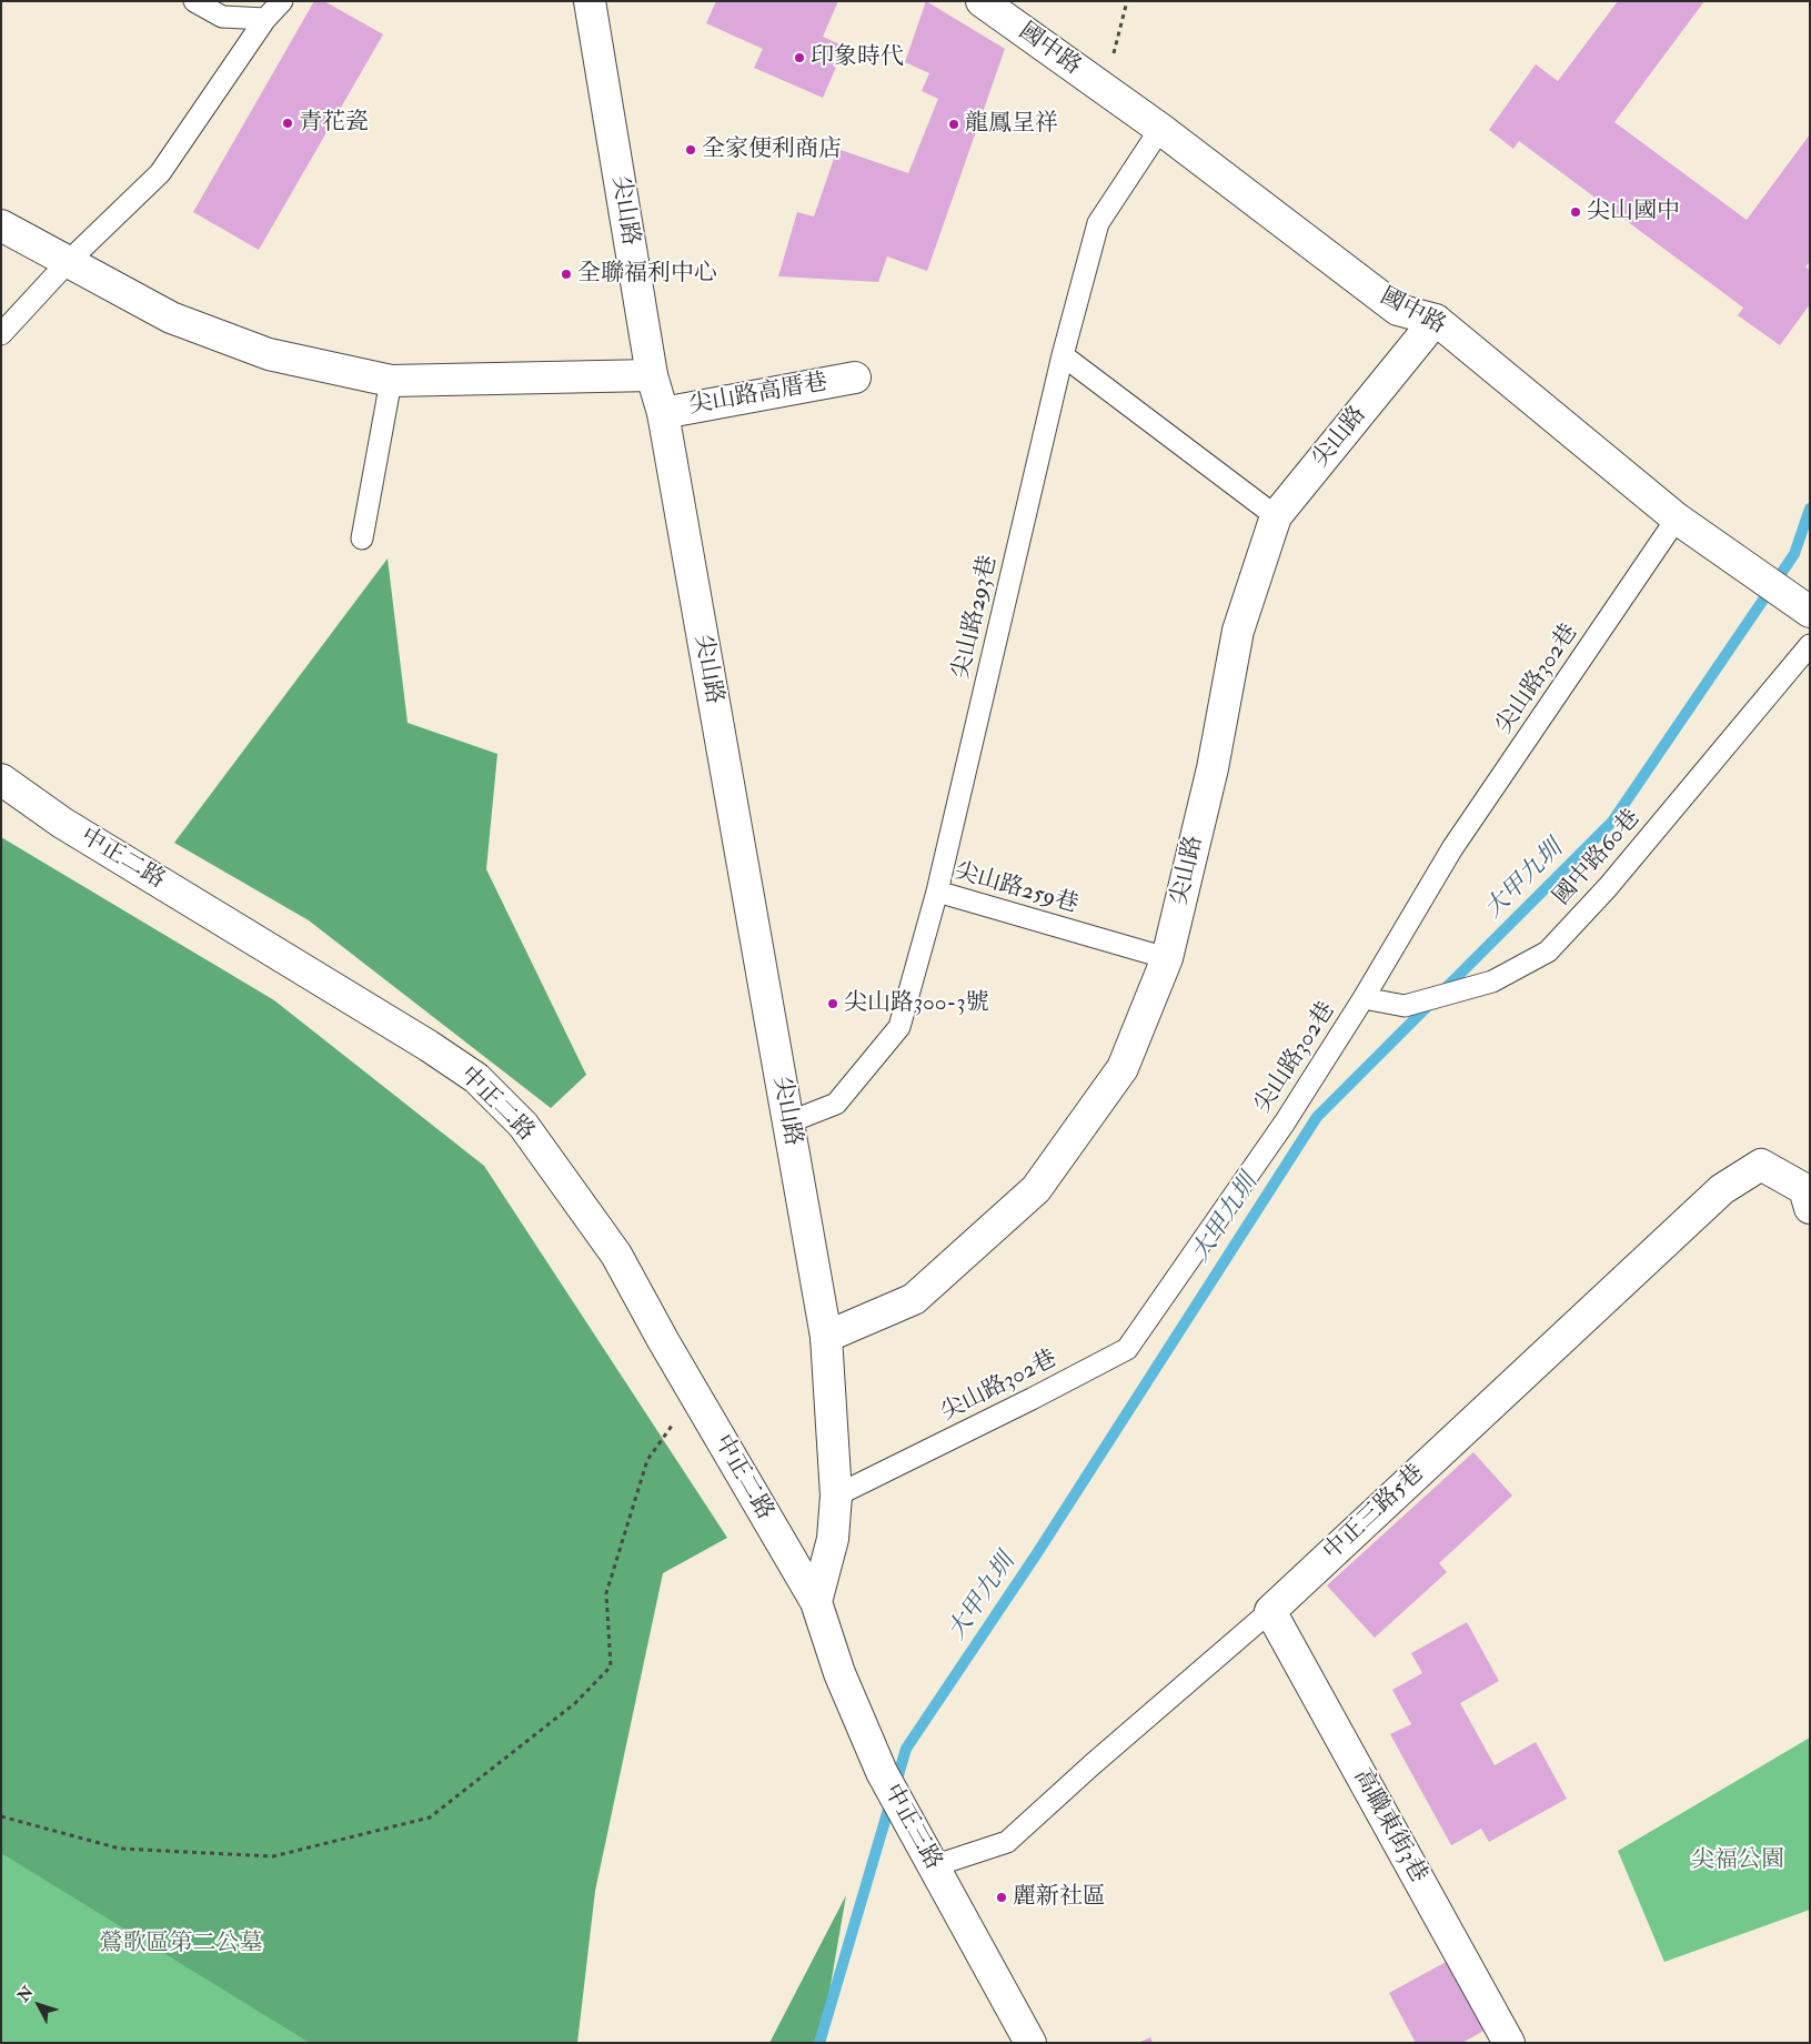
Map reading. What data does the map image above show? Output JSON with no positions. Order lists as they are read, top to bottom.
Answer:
{
  "streets": {
    "street": [
      "國中路",
      "尖山路",
      "尖山路高厝巷",
      "中正二路",
      "中正三路5巷",
      "高職東街3巷",
      "中正三路"
    ],
    "lane": [
      "尖山路293巷",
      "尖山路302巷",
      "國中路60巷",
      "尖山路259巷"
    ]
  },
  "crossings": [
    ["國中路", "尖山路"],
    ["國中路", "尖山路293巷"],
    ["國中路", "尖山路302巷"],
    ["尖山路", "尖山路高厝巷"],
    ["尖山路", "尖山路302巷"],
    ["尖山路", "中正二路"],
    ["尖山路", "尖山路259巷"],
    ["尖山路", "中正三路"],
    ["尖山路293巷", "尖山路259巷"],
    ["尖山路302巷", "國中路60巷"],
    ["中正二路", "中正三路"],
    ["中正三路5巷", "高職東街3巷"],
    ["中正三路5巷", "中正三路"]
  ],
  "water": ["大甲九圳"],
  "parks": ["尖福公園", "鶯歌區第二公墓"],
  "places": [
    "印象時代",
    "青花瓷",
    "龍鳳呈祥",
    "全家便利商店",
    "尖山國中",
    "全聯福利中心",
    "尖山路300-3號",
    "麗新社區"
  ],
  "north": "top left"
}
